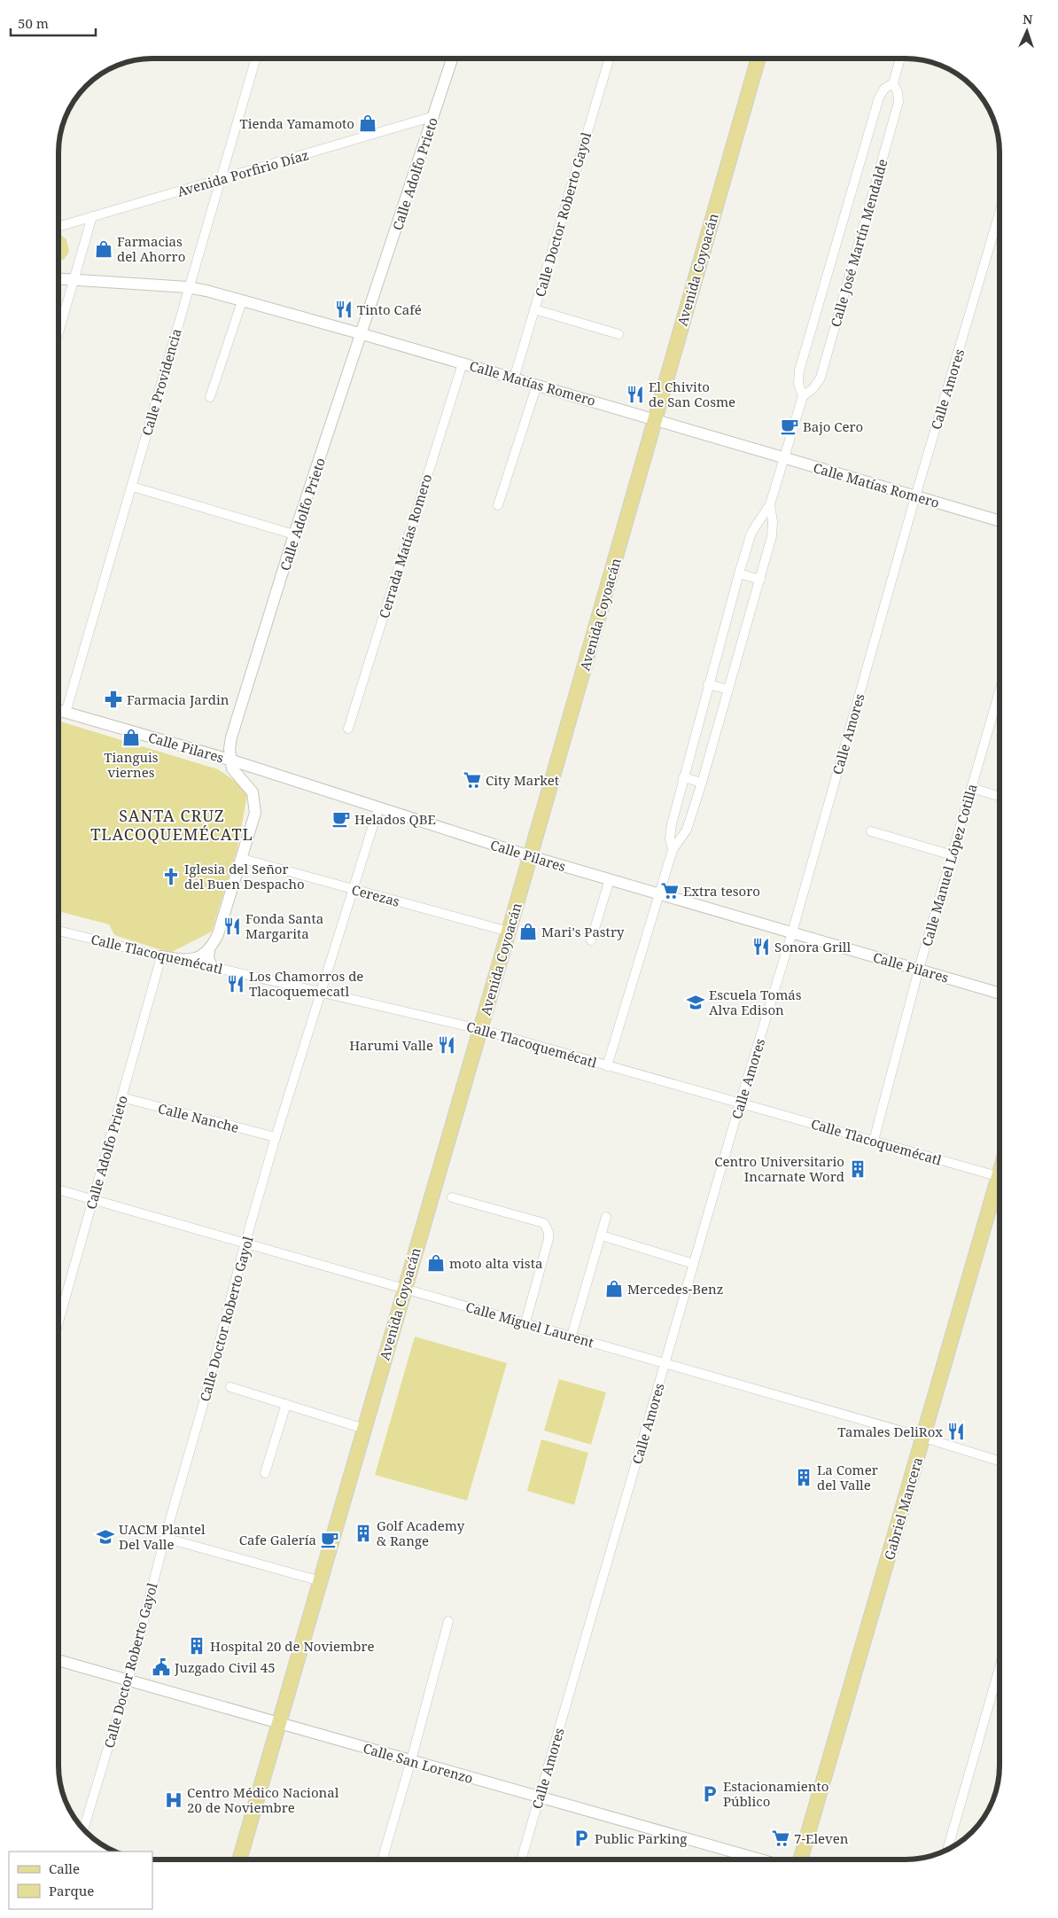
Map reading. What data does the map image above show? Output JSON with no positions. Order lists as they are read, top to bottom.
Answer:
{
  "streets": {
    "main road": ["Avenida Coyoacán", "Gabriel Mancera"],
    "street": [
      "Avenida Porfirio Díaz",
      "Calle Adolfo Prieto",
      "Calle Doctor Roberto Gayol",
      "Calle José Martín Mendalde",
      "Calle Providencia",
      "Calle Matías Romero",
      "Calle Amores",
      "Cerrada Matías Romero",
      "Calle Pilares",
      "Calle Manuel López Cotilla",
      "Cerezas",
      "Calle Tlacoquemécatl",
      "Calle Nanche",
      "Calle Miguel Laurent",
      "Calle San Lorenzo"
    ]
  },
  "crossings": [
    ["Avenida Porfirio Díaz", "Calle Adolfo Prieto"],
    ["Avenida Porfirio Díaz", "Calle Providencia"],
    ["Calle Adolfo Prieto", "Calle Matías Romero"],
    ["Calle Adolfo Prieto", "Calle Pilares"],
    ["Calle Adolfo Prieto", "Calle Tlacoquemécatl"],
    ["Calle Adolfo Prieto", "Calle Nanche"],
    ["Calle Adolfo Prieto", "Calle Miguel Laurent"],
    ["Calle Doctor Roberto Gayol", "Calle Matías Romero"],
    ["Calle Doctor Roberto Gayol", "Calle Pilares"],
    ["Calle Doctor Roberto Gayol", "Cerezas"],
    ["Calle Doctor Roberto Gayol", "Calle Tlacoquemécatl"],
    ["Calle Doctor Roberto Gayol", "Calle Nanche"],
    ["Calle Doctor Roberto Gayol", "Calle Miguel Laurent"],
    ["Calle Doctor Roberto Gayol", "Calle San Lorenzo"],
    ["Calle José Martín Mendalde", "Calle Matías Romero"],
    ["Calle José Martín Mendalde", "Calle Pilares"],
    ["Calle José Martín Mendalde", "Calle Tlacoquemécatl"],
    ["Avenida Coyoacán", "Calle Matías Romero"],
    ["Avenida Coyoacán", "Calle Pilares"],
    ["Avenida Coyoacán", "Cerezas"],
    ["Avenida Coyoacán", "Calle Tlacoquemécatl"],
    ["Avenida Coyoacán", "Calle Miguel Laurent"],
    ["Avenida Coyoacán", "Calle San Lorenzo"],
    ["Calle Providencia", "Calle Matías Romero"],
    ["Calle Providencia", "Calle Pilares"],
    ["Calle Matías Romero", "Calle Amores"],
    ["Calle Matías Romero", "Cerrada Matías Romero"],
    ["Calle Amores", "Calle Pilares"],
    ["Calle Amores", "Calle Tlacoquemécatl"],
    ["Calle Amores", "Calle Miguel Laurent"],
    ["Calle Amores", "Calle San Lorenzo"],
    ["Calle Pilares", "Calle Manuel López Cotilla"],
    ["Calle Manuel López Cotilla", "Calle Tlacoquemécatl"],
    ["Calle Miguel Laurent", "Gabriel Mancera"]
  ],
  "districts": ["SANTA CRUZ TLACOQUEMÉCATL"],
  "places": {
    "shop": [
      "Tienda Yamamoto",
      "Farmacias del Ahorro",
      "Tianguis viernes",
      "Mari's Pastry",
      "moto alta vista",
      "Mercedes-Benz"
    ],
    "restaurant": [
      "Tinto Café",
      "El Chivito de San Cosme",
      "Fonda Santa Margarita",
      "Sonora Grill",
      "Los Chamorros de Tlacoquemecatl",
      "Harumi Valle",
      "Tamales DeliRox"
    ],
    "cafe": ["Bajo Cero", "Helados QBE", "Cafe Galería"],
    "pharmacy": ["Farmacia Jardin"],
    "supermarket": ["City Market", "Extra tesoro", "7-Eleven"],
    "church": ["Iglesia del Señor del Buen Despacho"],
    "school or university": ["Escuela Tomás Alva Edison", "UACM Plantel Del Valle"],
    "building": [
      "Centro Universitario Incarnate Word",
      "La Comer del Valle",
      "Golf Academy & Range",
      "Hospital 20 de Noviembre"
    ],
    "public building": ["Juzgado Civil 45"],
    "parking": ["Estacionamiento Público", "Public Parking"],
    "hospital": ["Centro Médico Nacional 20 de Noviembre"]
  },
  "legend": ["Calle", "Parque"],
  "scale_bar": "50 m",
  "north": "top"
}
